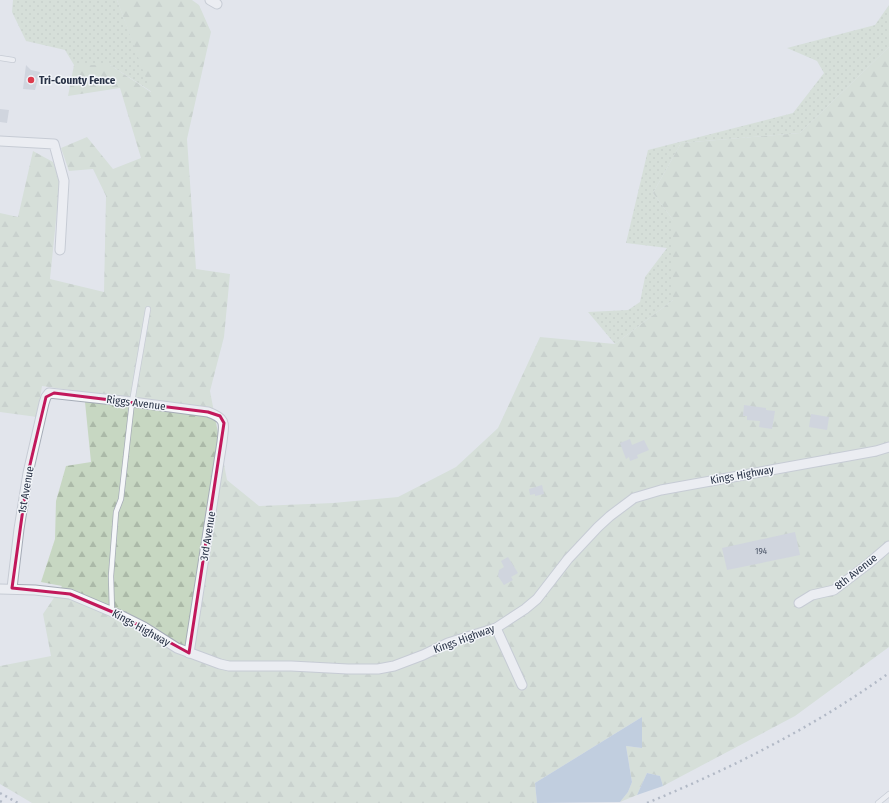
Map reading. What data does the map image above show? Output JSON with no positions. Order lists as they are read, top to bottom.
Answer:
{
  "streets": {
    "street": [
      "Riggs Avenue",
      "Kings Highway",
      "1st Avenue",
      "3rd Avenue",
      "8th Avenue"
    ]
  },
  "crossings": [
    ["Riggs Avenue", "1st Avenue"],
    ["Riggs Avenue", "3rd Avenue"],
    ["Kings Highway", "1st Avenue"],
    ["Kings Highway", "3rd Avenue"]
  ],
  "places": ["Tri-County Fence"],
  "house_numbers": ["194"]
}
